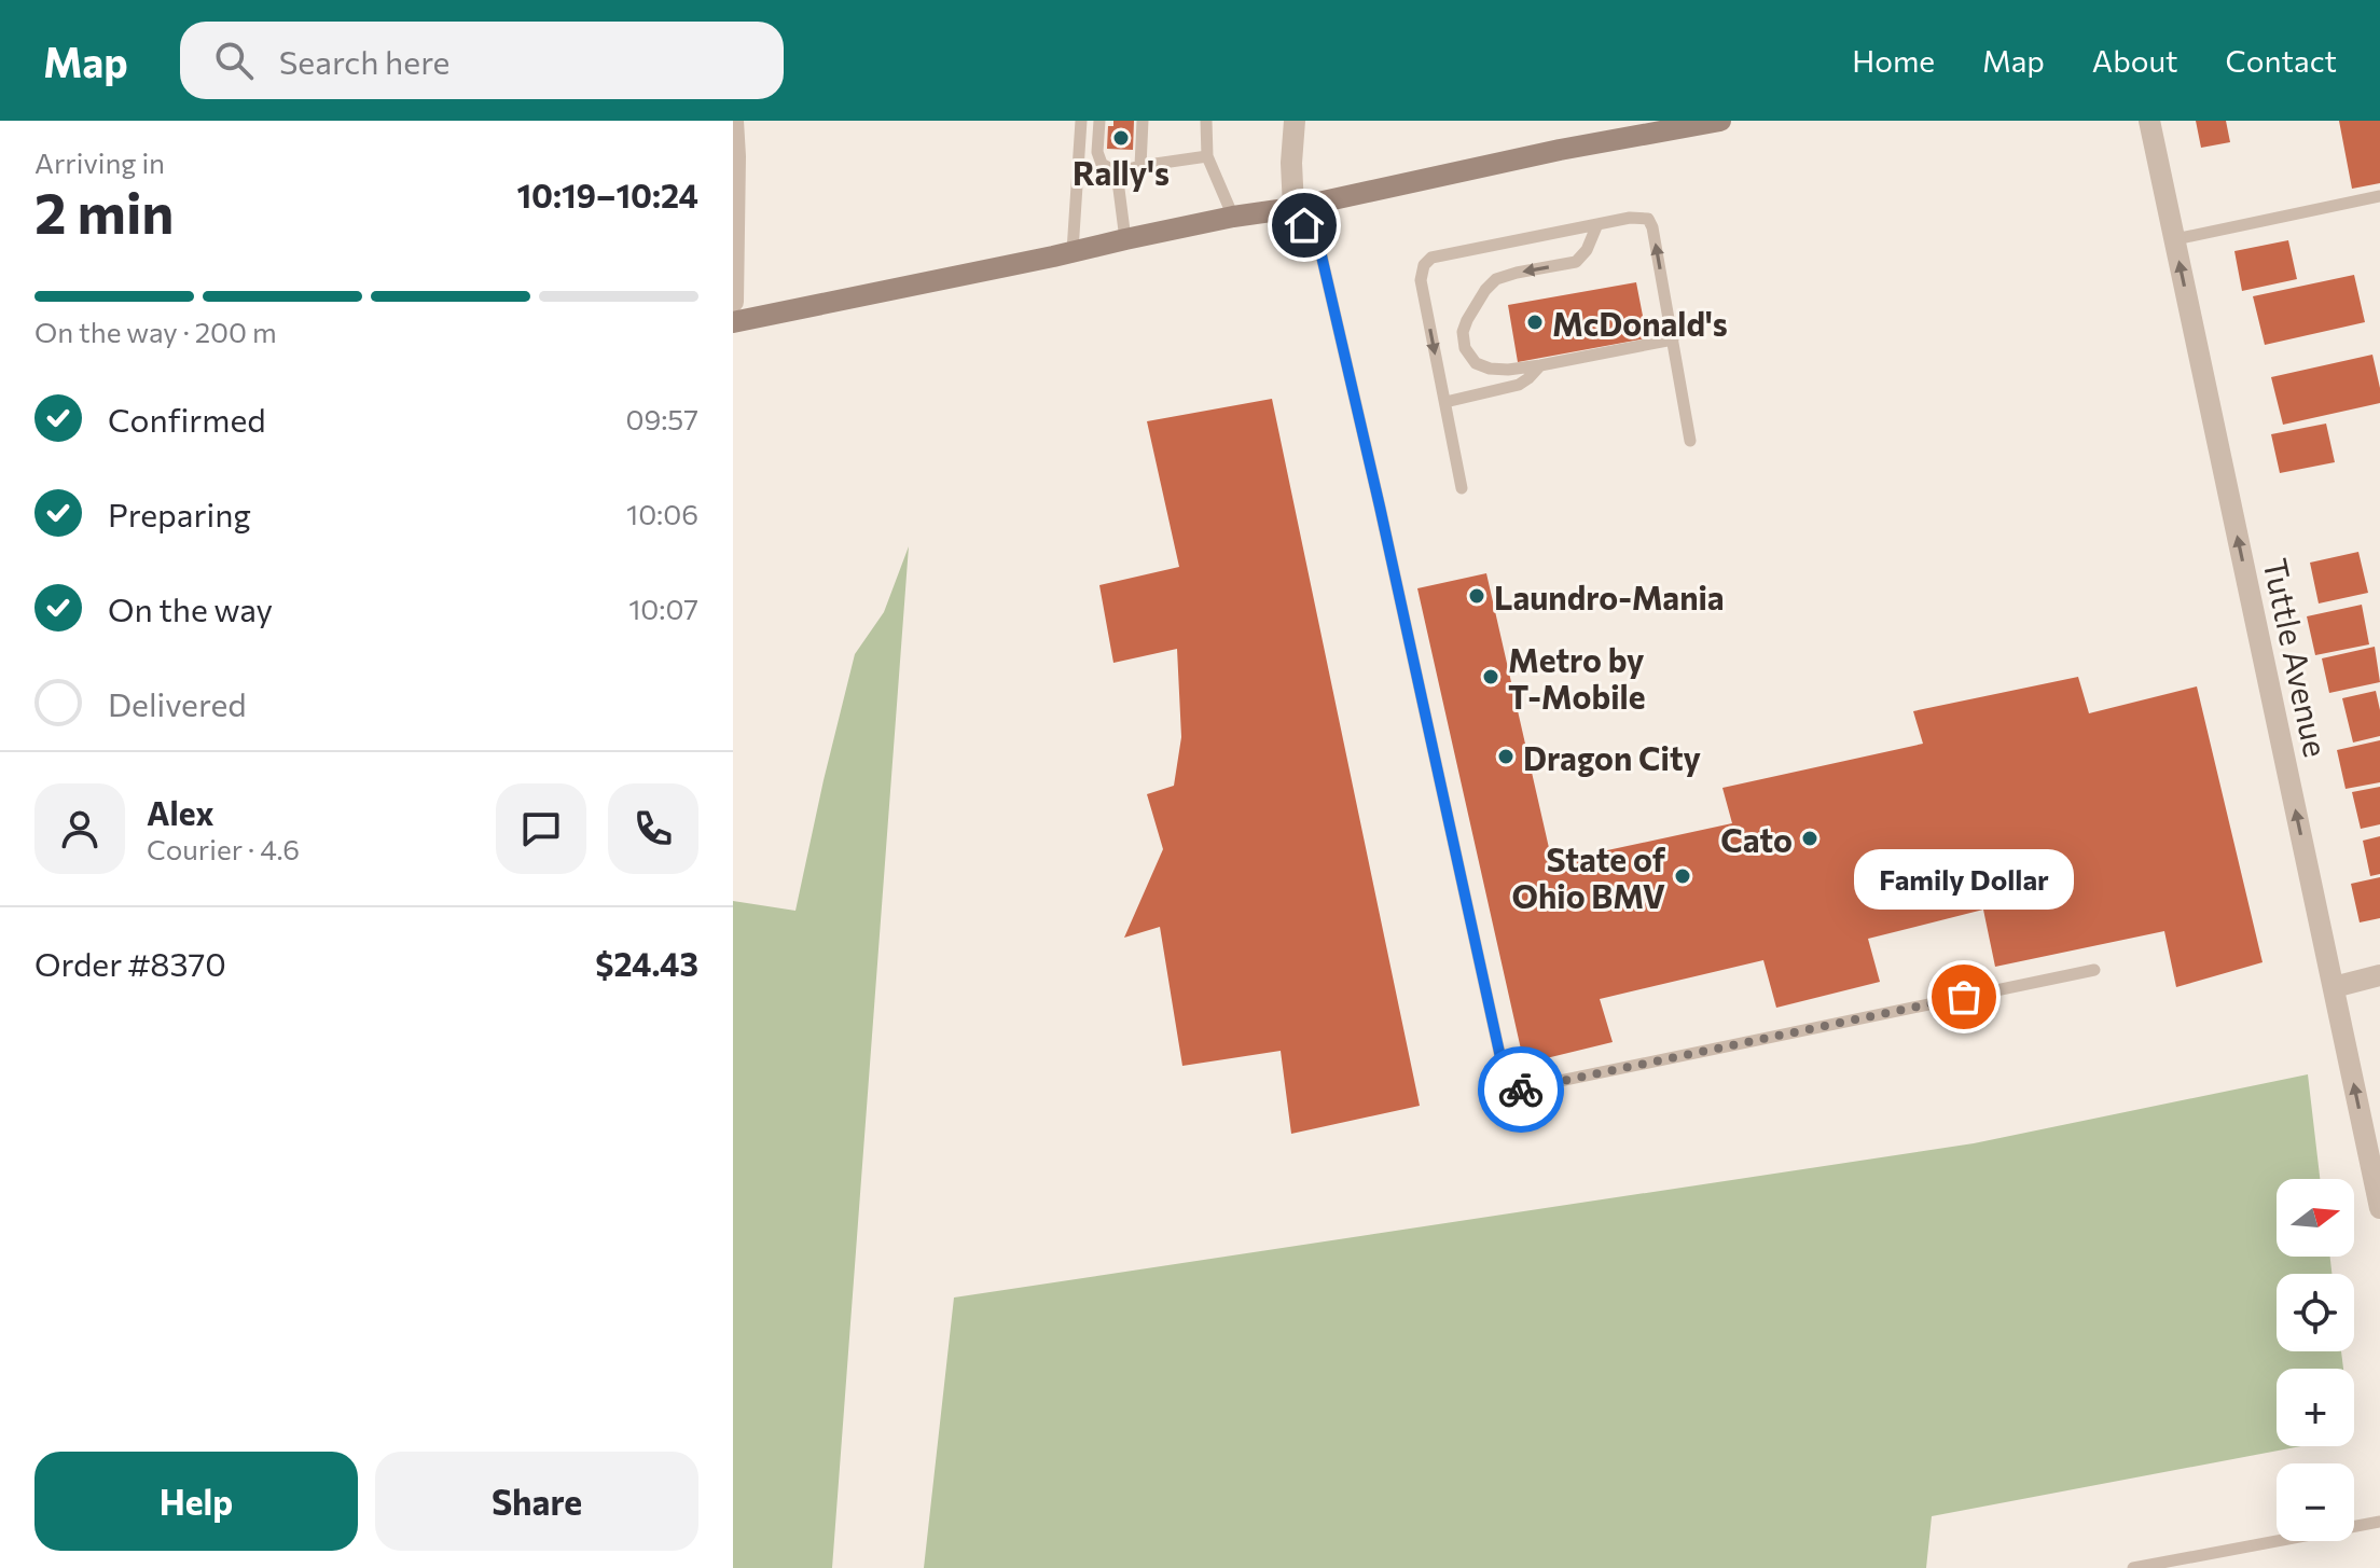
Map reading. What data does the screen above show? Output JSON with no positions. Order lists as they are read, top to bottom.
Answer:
{
  "streets": {
    "street": ["Tuttle Avenue"]
  },
  "one_way": ["Tuttle Avenue"],
  "places": [
    "Rally's",
    "McDonald's",
    "Laundro-Mania",
    "Metro by T-Mobile",
    "Dragon City",
    "Cato",
    "State of Ohio BMV",
    "Family Dollar"
  ],
  "north": "right",
  "page": {
    "header": "Map",
    "search": "Search here",
    "nav": [
      "Home",
      "Map",
      "About",
      "Contact"
    ],
    "heading": ["2 min", "Arriving in", "10:19–10:24"],
    "panel": [
      "Alex",
      "Courier · 4.6",
      "Order #8370",
      "$24.43"
    ],
    "bar": "On the way · 200 m",
    "list": [
      ["Confirmed", "09:57"],
      ["Preparing", "10:06"],
      ["On the way", "10:07"],
      "Delivered"
    ],
    "bubble": "Family Dollar",
    "map_buttons": ["+", "−"],
    "buttons": ["Help", "Share"]
  }
}
